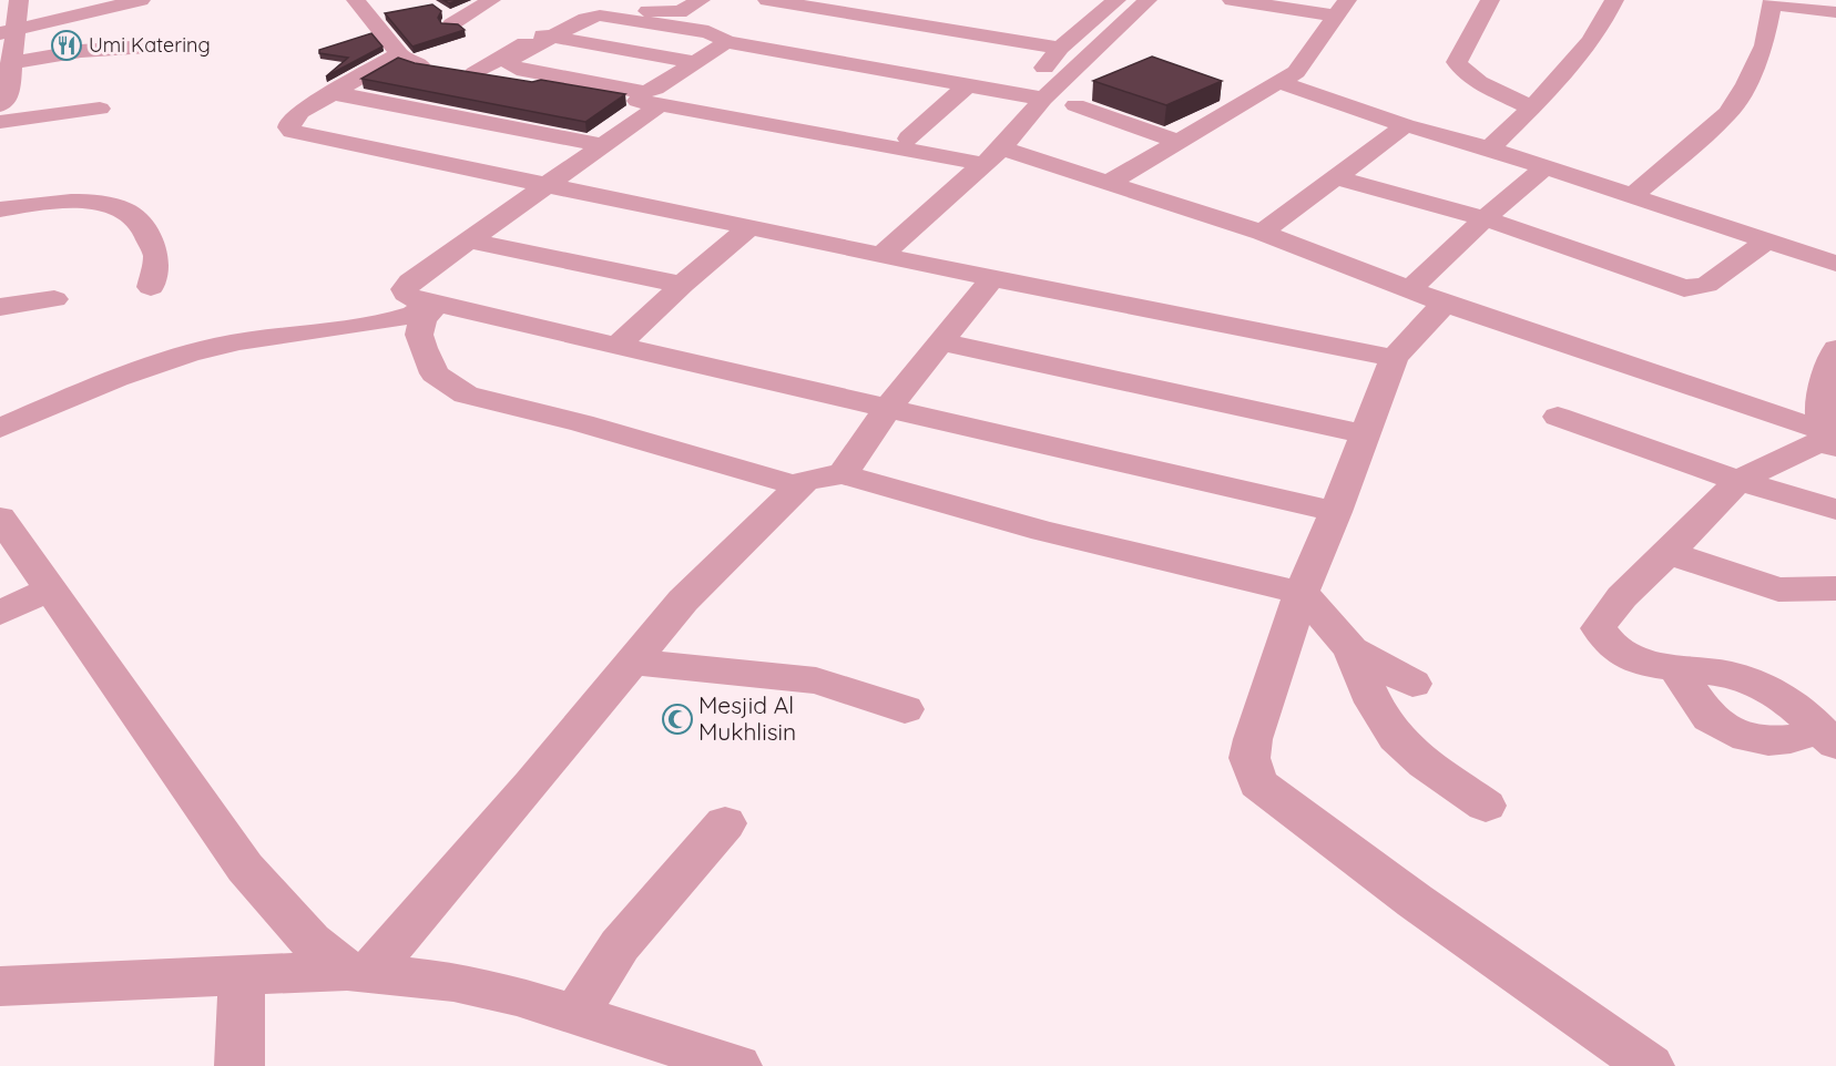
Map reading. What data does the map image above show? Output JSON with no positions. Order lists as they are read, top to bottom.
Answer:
{
  "places": {
    "restaurant": ["Umi Katering"],
    "mosque": ["Mesjid Al Mukhlisin"]
  }
}
